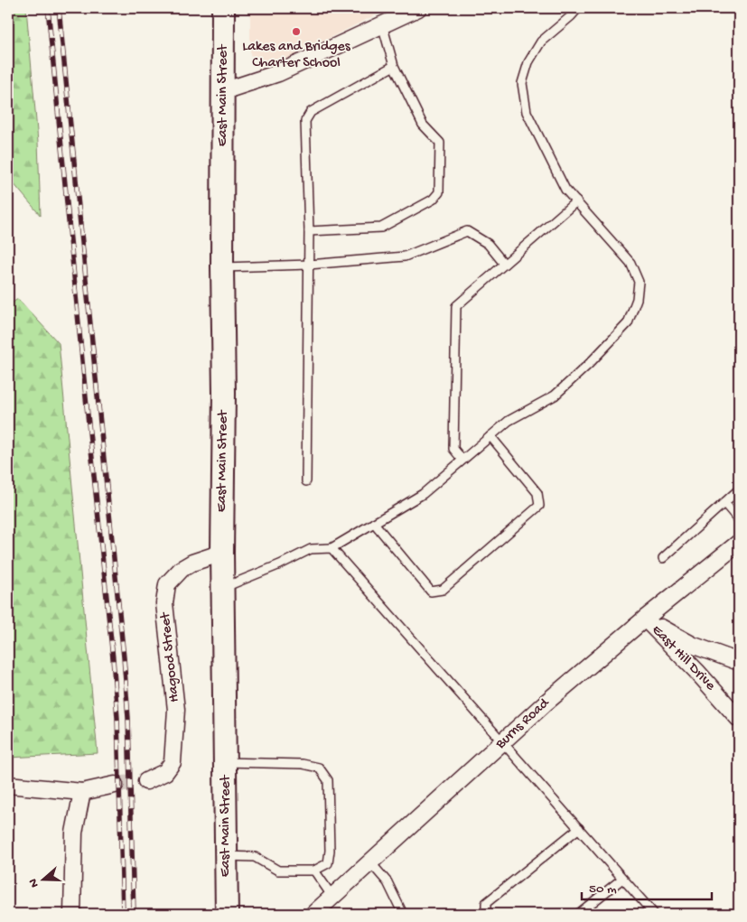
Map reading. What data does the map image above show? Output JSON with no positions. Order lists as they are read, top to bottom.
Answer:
{
  "streets": {
    "main road": ["East Main Street"],
    "street": ["Hagood Street", "East Hill Drive", "Burns Road"]
  },
  "crossings": [
    ["East Main Street", "Hagood Street"],
    ["East Hill Drive", "Burns Road"]
  ],
  "places": ["Lakes and Bridges Charter School"],
  "scale_bar": "50 m",
  "north": "left"
}
